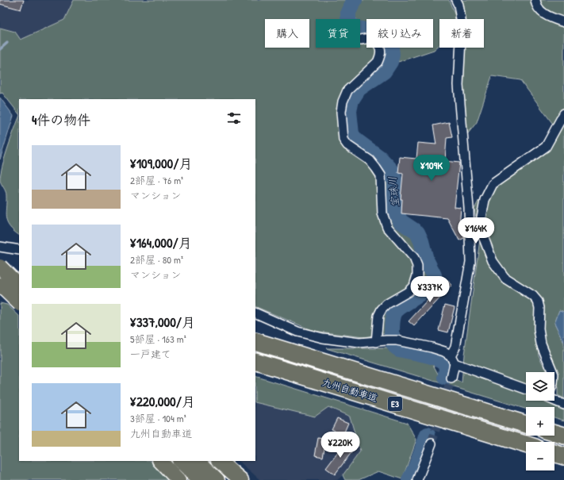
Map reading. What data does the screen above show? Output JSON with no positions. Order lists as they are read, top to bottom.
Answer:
{
  "streets": {
    "highway": ["九州自動車道", "E3"]
  },
  "water": ["宝珠川"],
  "page": {
    "chip": [
      "購入",
      "賃貸",
      "絞り込み",
      "新着"
    ],
    "heading": "4件の物件",
    "list": [
      {
        "name": "¥109,000/月",
        "note": "2部屋 · 76 m² · マンション"
      },
      {
        "name": "¥164,000/月",
        "note": "2部屋 · 80 m² · マンション"
      },
      {
        "name": "¥337,000/月",
        "note": "5部屋 · 163 m² · 一戸建て"
      },
      {
        "name": "¥220,000/月",
        "note": "3部屋 · 104 m² · 九州自動車道"
      }
    ],
    "price": [
      "¥109K",
      "¥164K",
      "¥337K",
      "¥220K"
    ],
    "map_buttons": ["+", "−"]
  }
}
